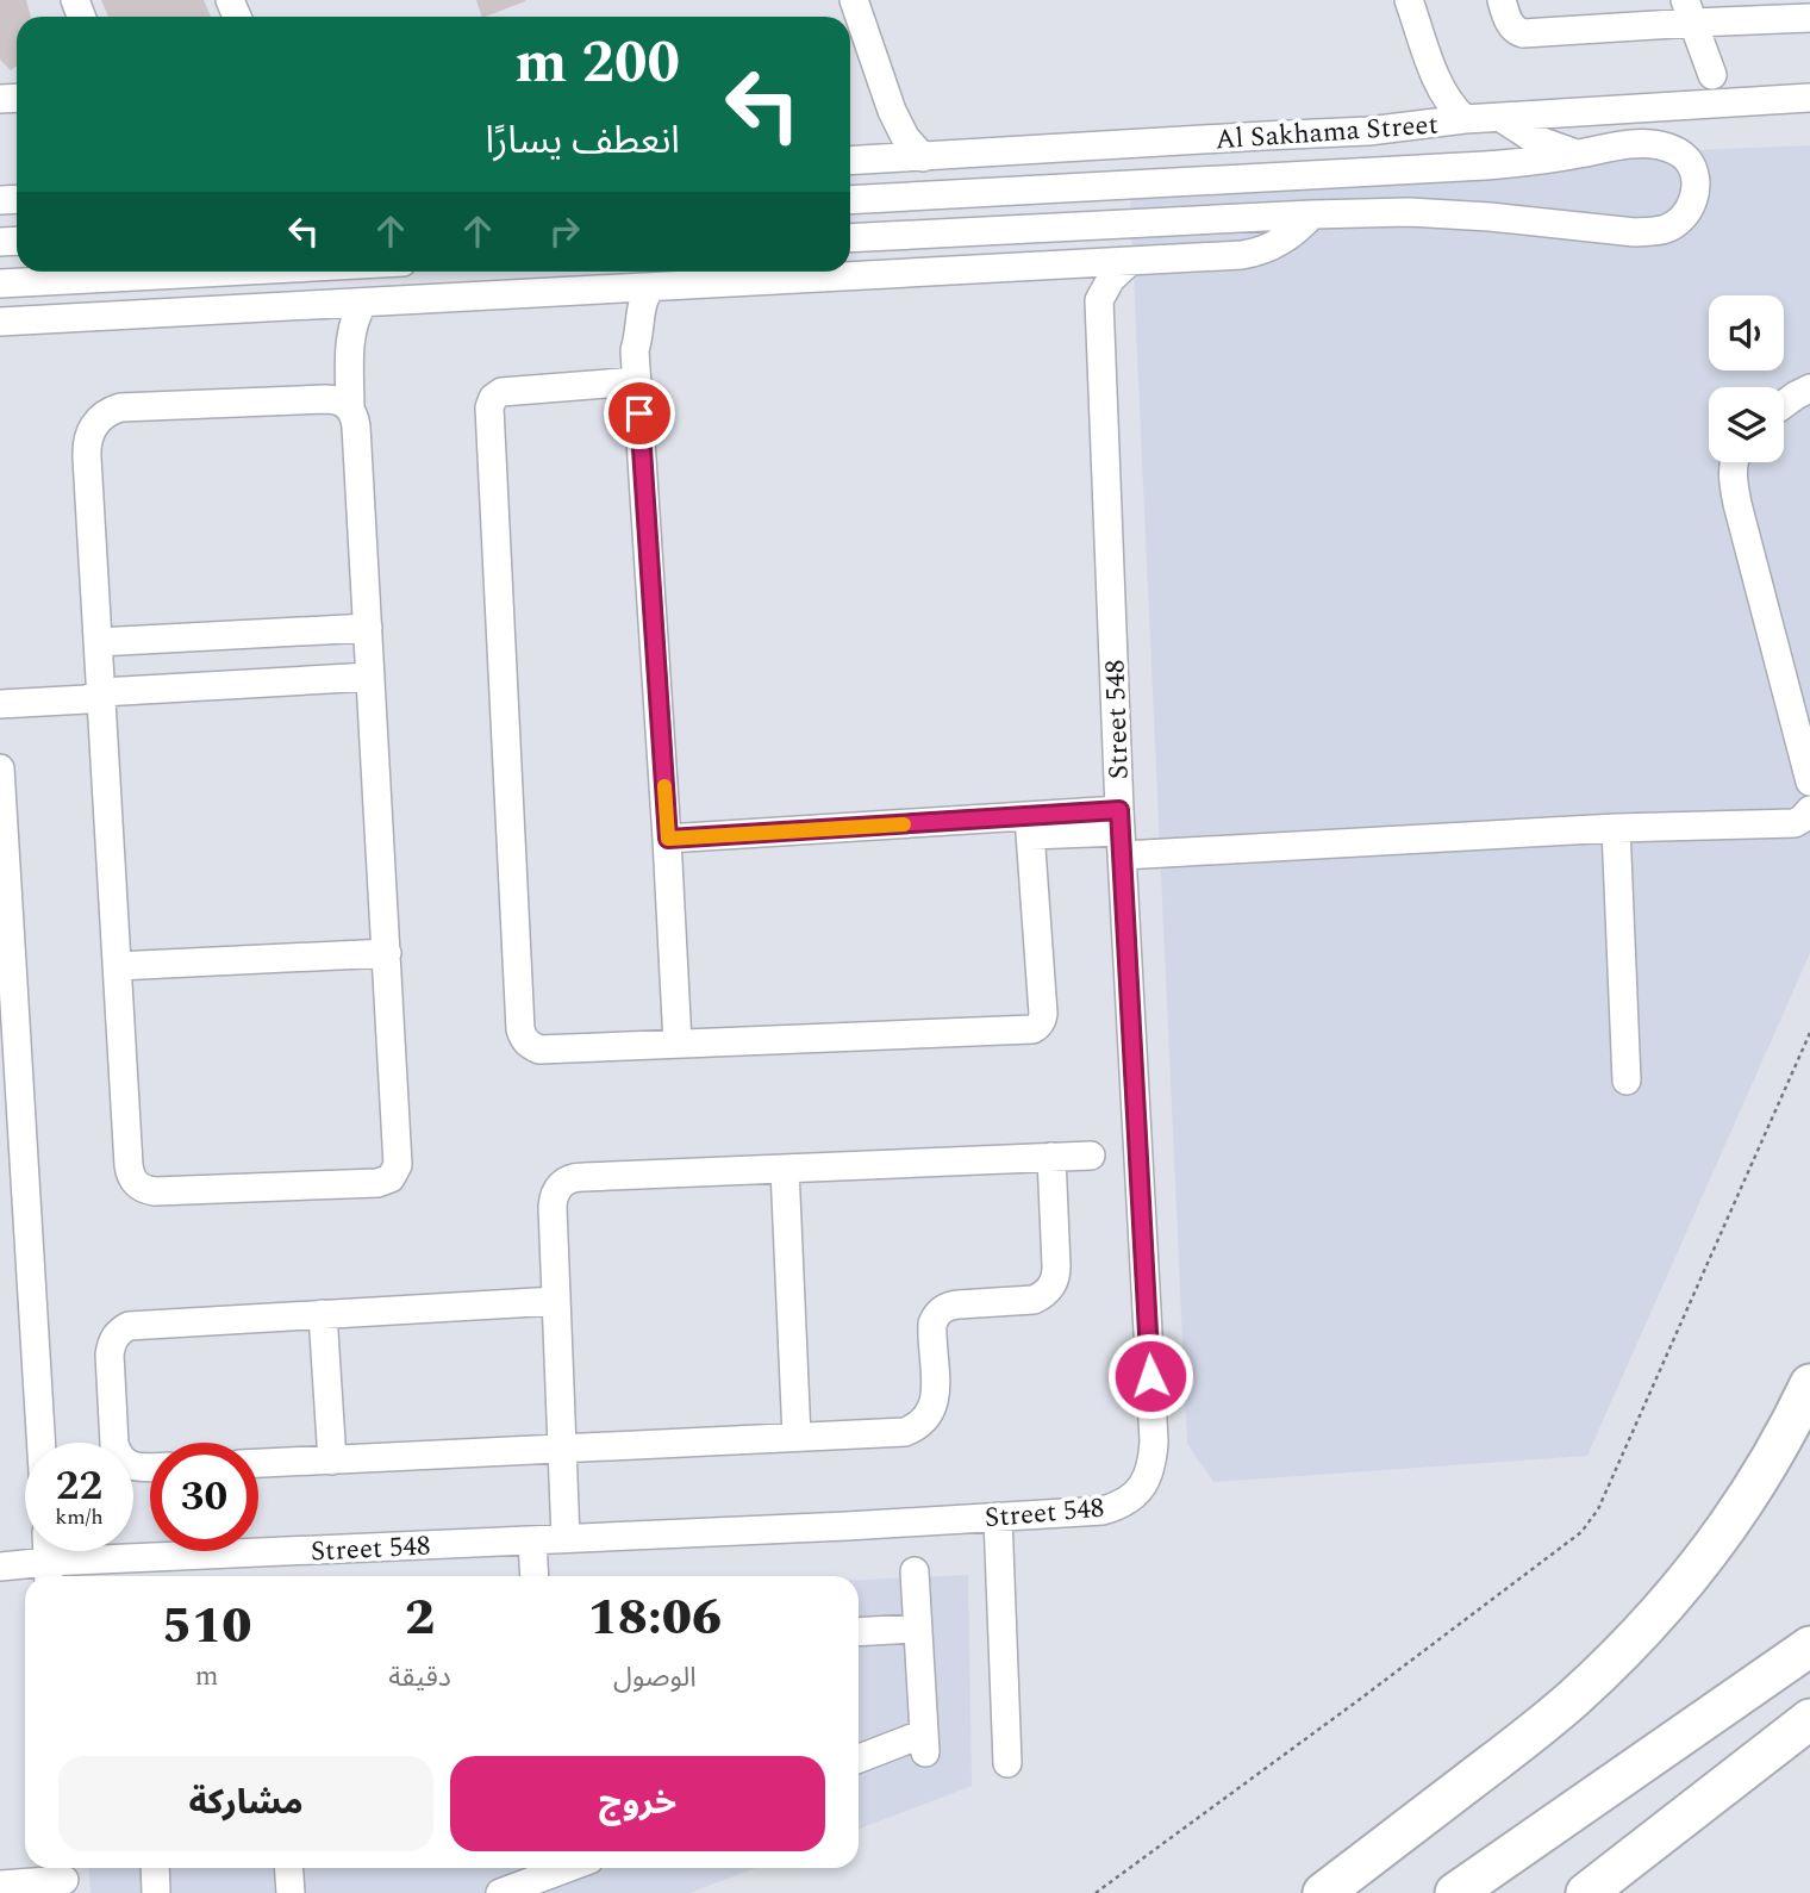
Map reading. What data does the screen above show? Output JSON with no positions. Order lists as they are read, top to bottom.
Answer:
{
  "streets": {
    "street": ["Al Sakhama Street", "Street 548"]
  },
  "page": {
    "turn": ["200 m", "انعطف يسارًا"],
    "speed": "22 km/h",
    "limit": "30",
    "eta": [
      "18:06",
      "الوصول",
      "2",
      "دقيقة",
      "510",
      "m"
    ],
    "buttons": ["خروج", "مشاركة"]
  }
}
